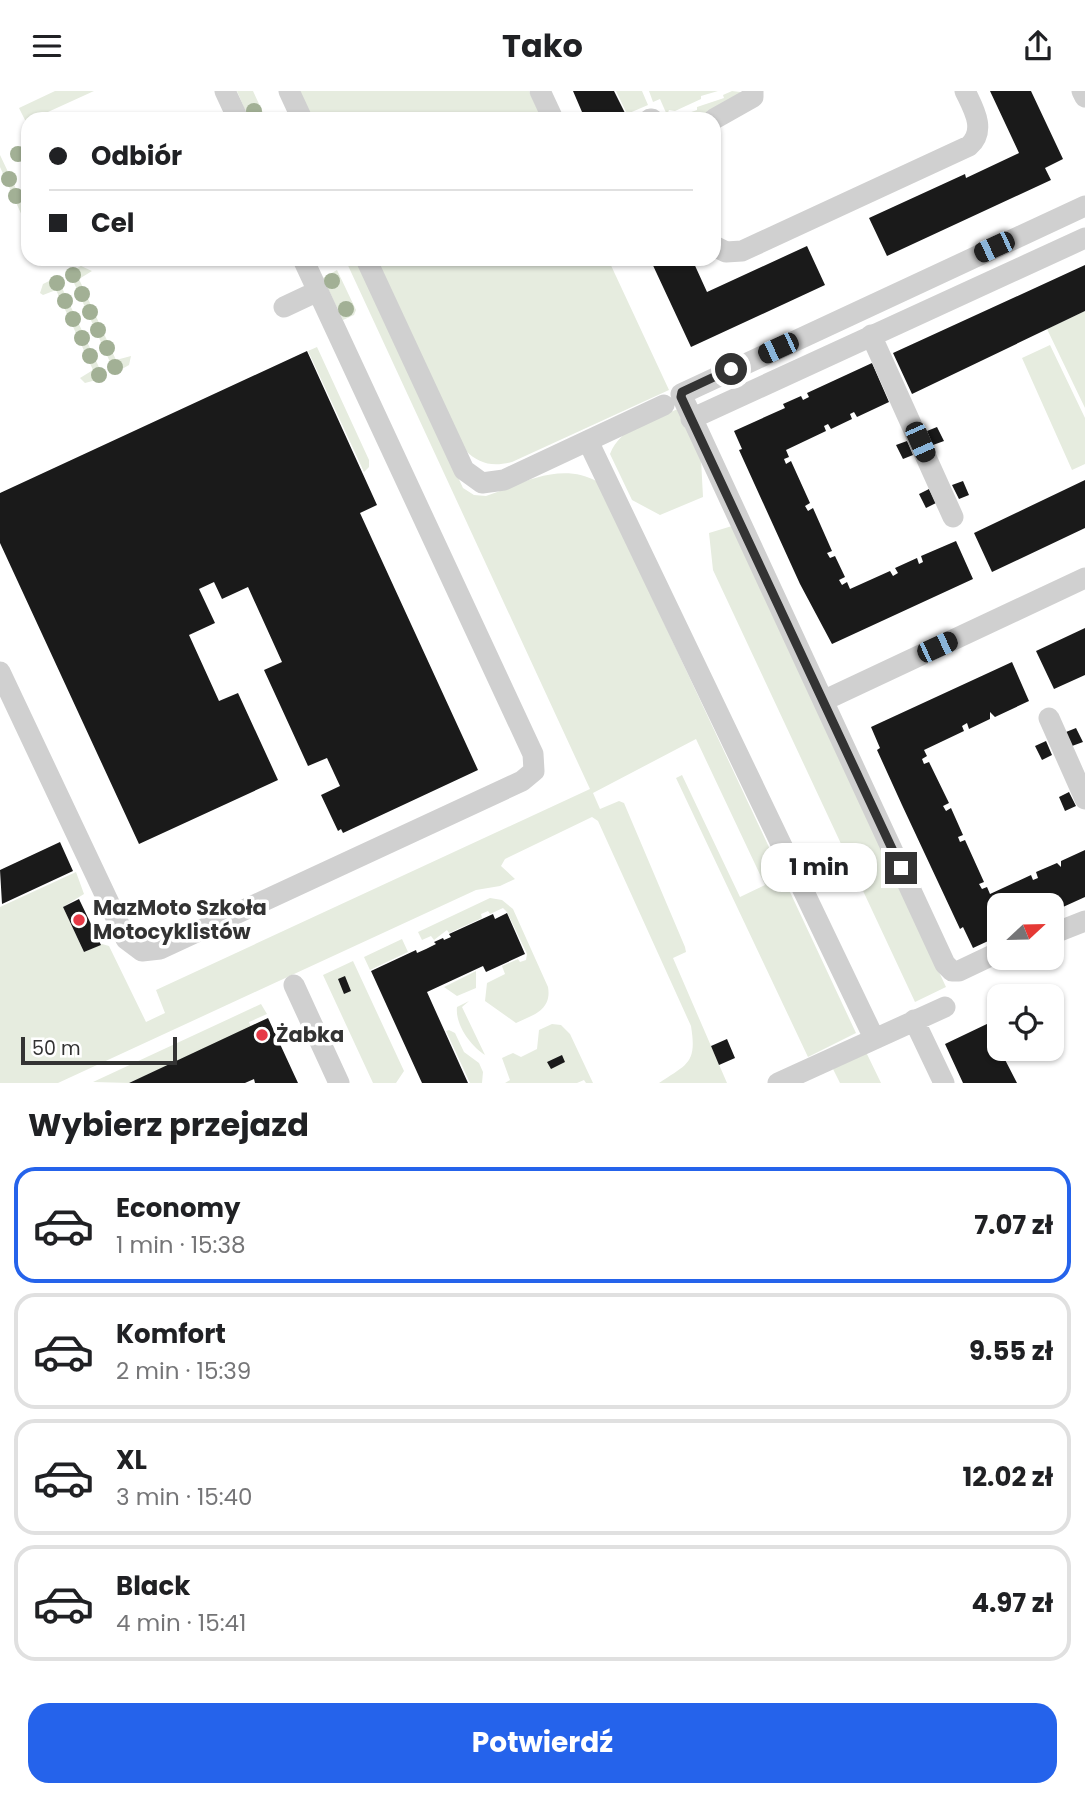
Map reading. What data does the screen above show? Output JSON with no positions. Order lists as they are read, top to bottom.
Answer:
{
  "places": ["MazMoto Szkoła Motocyklistów", "Żabka"],
  "scale_bar": "50 m",
  "north": "right",
  "page": {
    "header": "Tako",
    "banner": ["Odbiór", "Cel"],
    "bubble": "1 min",
    "scale": "50 m",
    "heading": "Wybierz przejazd",
    "list": [
      {
        "name": "Economy",
        "note": "1 min · 15:38",
        "value": "7.07 zł"
      },
      {
        "name": "Komfort",
        "note": "2 min · 15:39",
        "value": "9.55 zł"
      },
      {
        "name": "XL",
        "note": "3 min · 15:40",
        "value": "12.02 zł"
      },
      {
        "name": "Black",
        "note": "4 min · 15:41",
        "value": "4.97 zł"
      }
    ],
    "buttons": "Potwierdź"
  }
}
